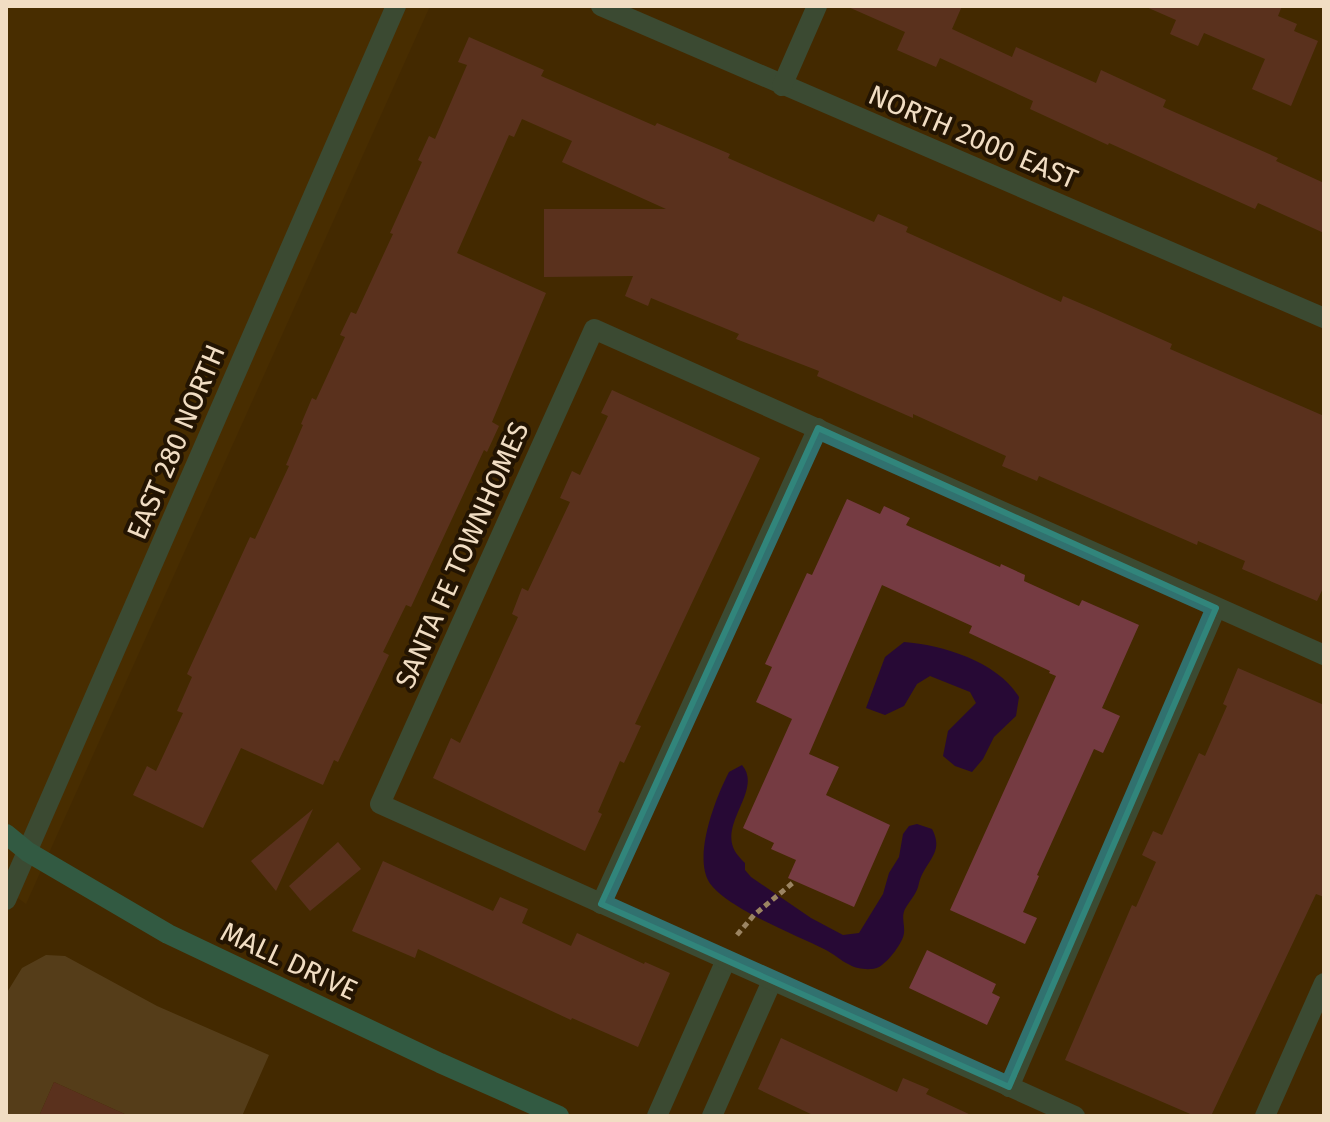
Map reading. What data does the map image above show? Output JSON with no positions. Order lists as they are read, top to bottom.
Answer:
{
  "streets": {
    "main road": ["MALL DRIVE"],
    "street": ["NORTH 2000 EAST", "EAST 280 NORTH", "SANTA FE TOWNHOMES"]
  },
  "crossings": [
    ["EAST 280 NORTH", "MALL DRIVE"]
  ]
}
